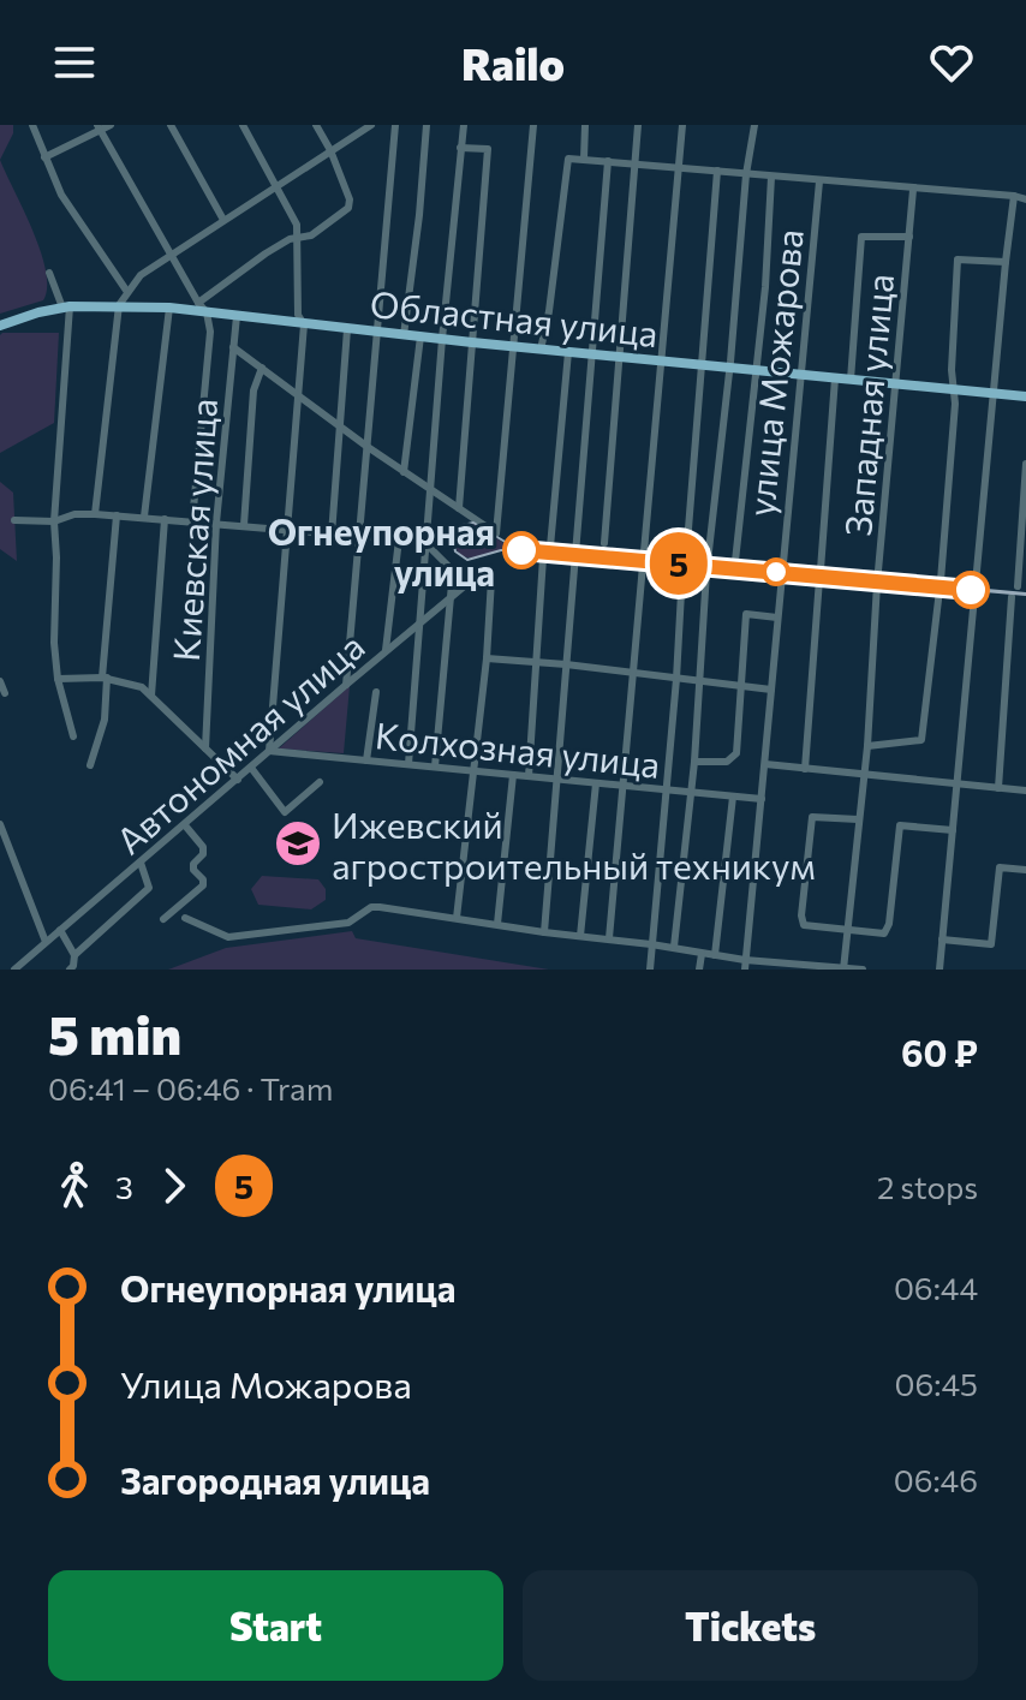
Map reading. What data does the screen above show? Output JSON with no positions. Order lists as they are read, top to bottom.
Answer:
{
  "streets": {
    "main road": ["Областная улица"],
    "street": [
      "улица Можарова",
      "Западная улица",
      "Киевская улица",
      "Автономная улица",
      "Колхозная улица"
    ]
  },
  "crossings": [
    ["Областная улица", "улица Можарова"],
    ["Областная улица", "Западная улица"],
    ["Областная улица", "Киевская улица"],
    ["улица Можарова", "Колхозная улица"],
    ["Автономная улица", "Колхозная улица"]
  ],
  "places": {
    "other": ["Огнеупорная улица"],
    "school or university": ["Ижевский агростроительный техникум"]
  },
  "lines": ["tram line 5"],
  "page": {
    "header": "Railo",
    "on_map": "5",
    "heading": ["5 min", "06:41 – 06:46 · Tram", "60 ₽"],
    "legs": ["3", "5", "2 stops"],
    "list": [
      {
        "name": "Огнеупорная улица",
        "value": "06:44"
      },
      {
        "name": "Улица Можарова",
        "value": "06:45"
      },
      {
        "name": "Загородная улица",
        "value": "06:46"
      }
    ],
    "buttons": ["Start", "Tickets"]
  }
}
